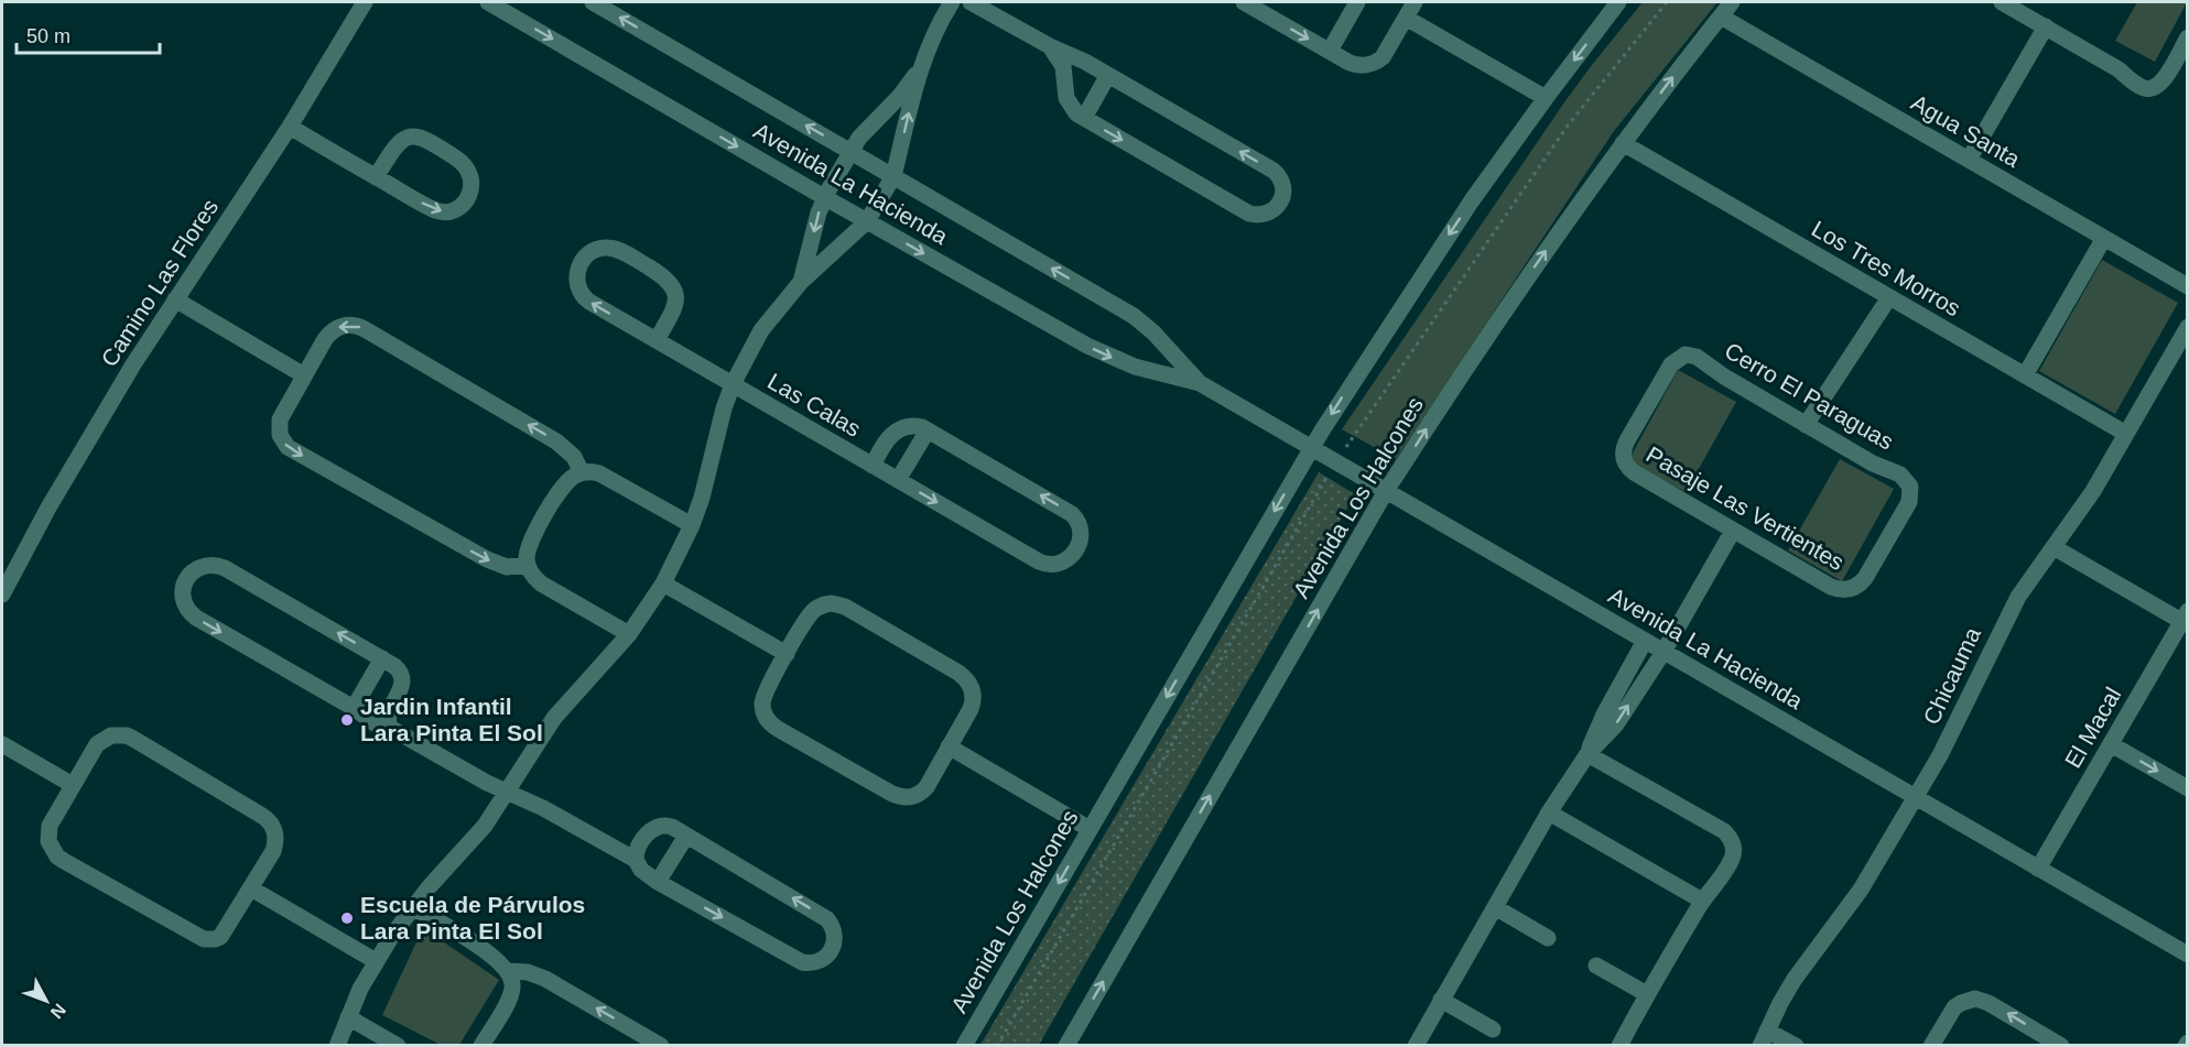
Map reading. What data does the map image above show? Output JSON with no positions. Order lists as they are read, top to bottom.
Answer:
{
  "streets": {
    "street": [
      "Agua Santa",
      "Avenida La Hacienda",
      "Los Tres Morros",
      "Camino Las Flores",
      "Cerro El Paraguas",
      "Las Calas",
      "Avenida Los Halcones",
      "Pasaje Las Vertientes",
      "Chicauma",
      "El Macal"
    ]
  },
  "crossings": [
    ["Agua Santa", "Avenida Los Halcones"],
    ["Avenida La Hacienda", "Avenida Los Halcones"],
    ["Avenida La Hacienda", "Chicauma"],
    ["Avenida La Hacienda", "El Macal"],
    ["Los Tres Morros", "Avenida Los Halcones"],
    ["Los Tres Morros", "Chicauma"],
    ["Cerro El Paraguas", "Pasaje Las Vertientes"]
  ],
  "places": ["Jardin Infantil Lara Pinta El Sol", "Escuela de Párvulos Lara Pinta El Sol"],
  "scale_bar": "50 m",
  "north": "bottom right"
}
